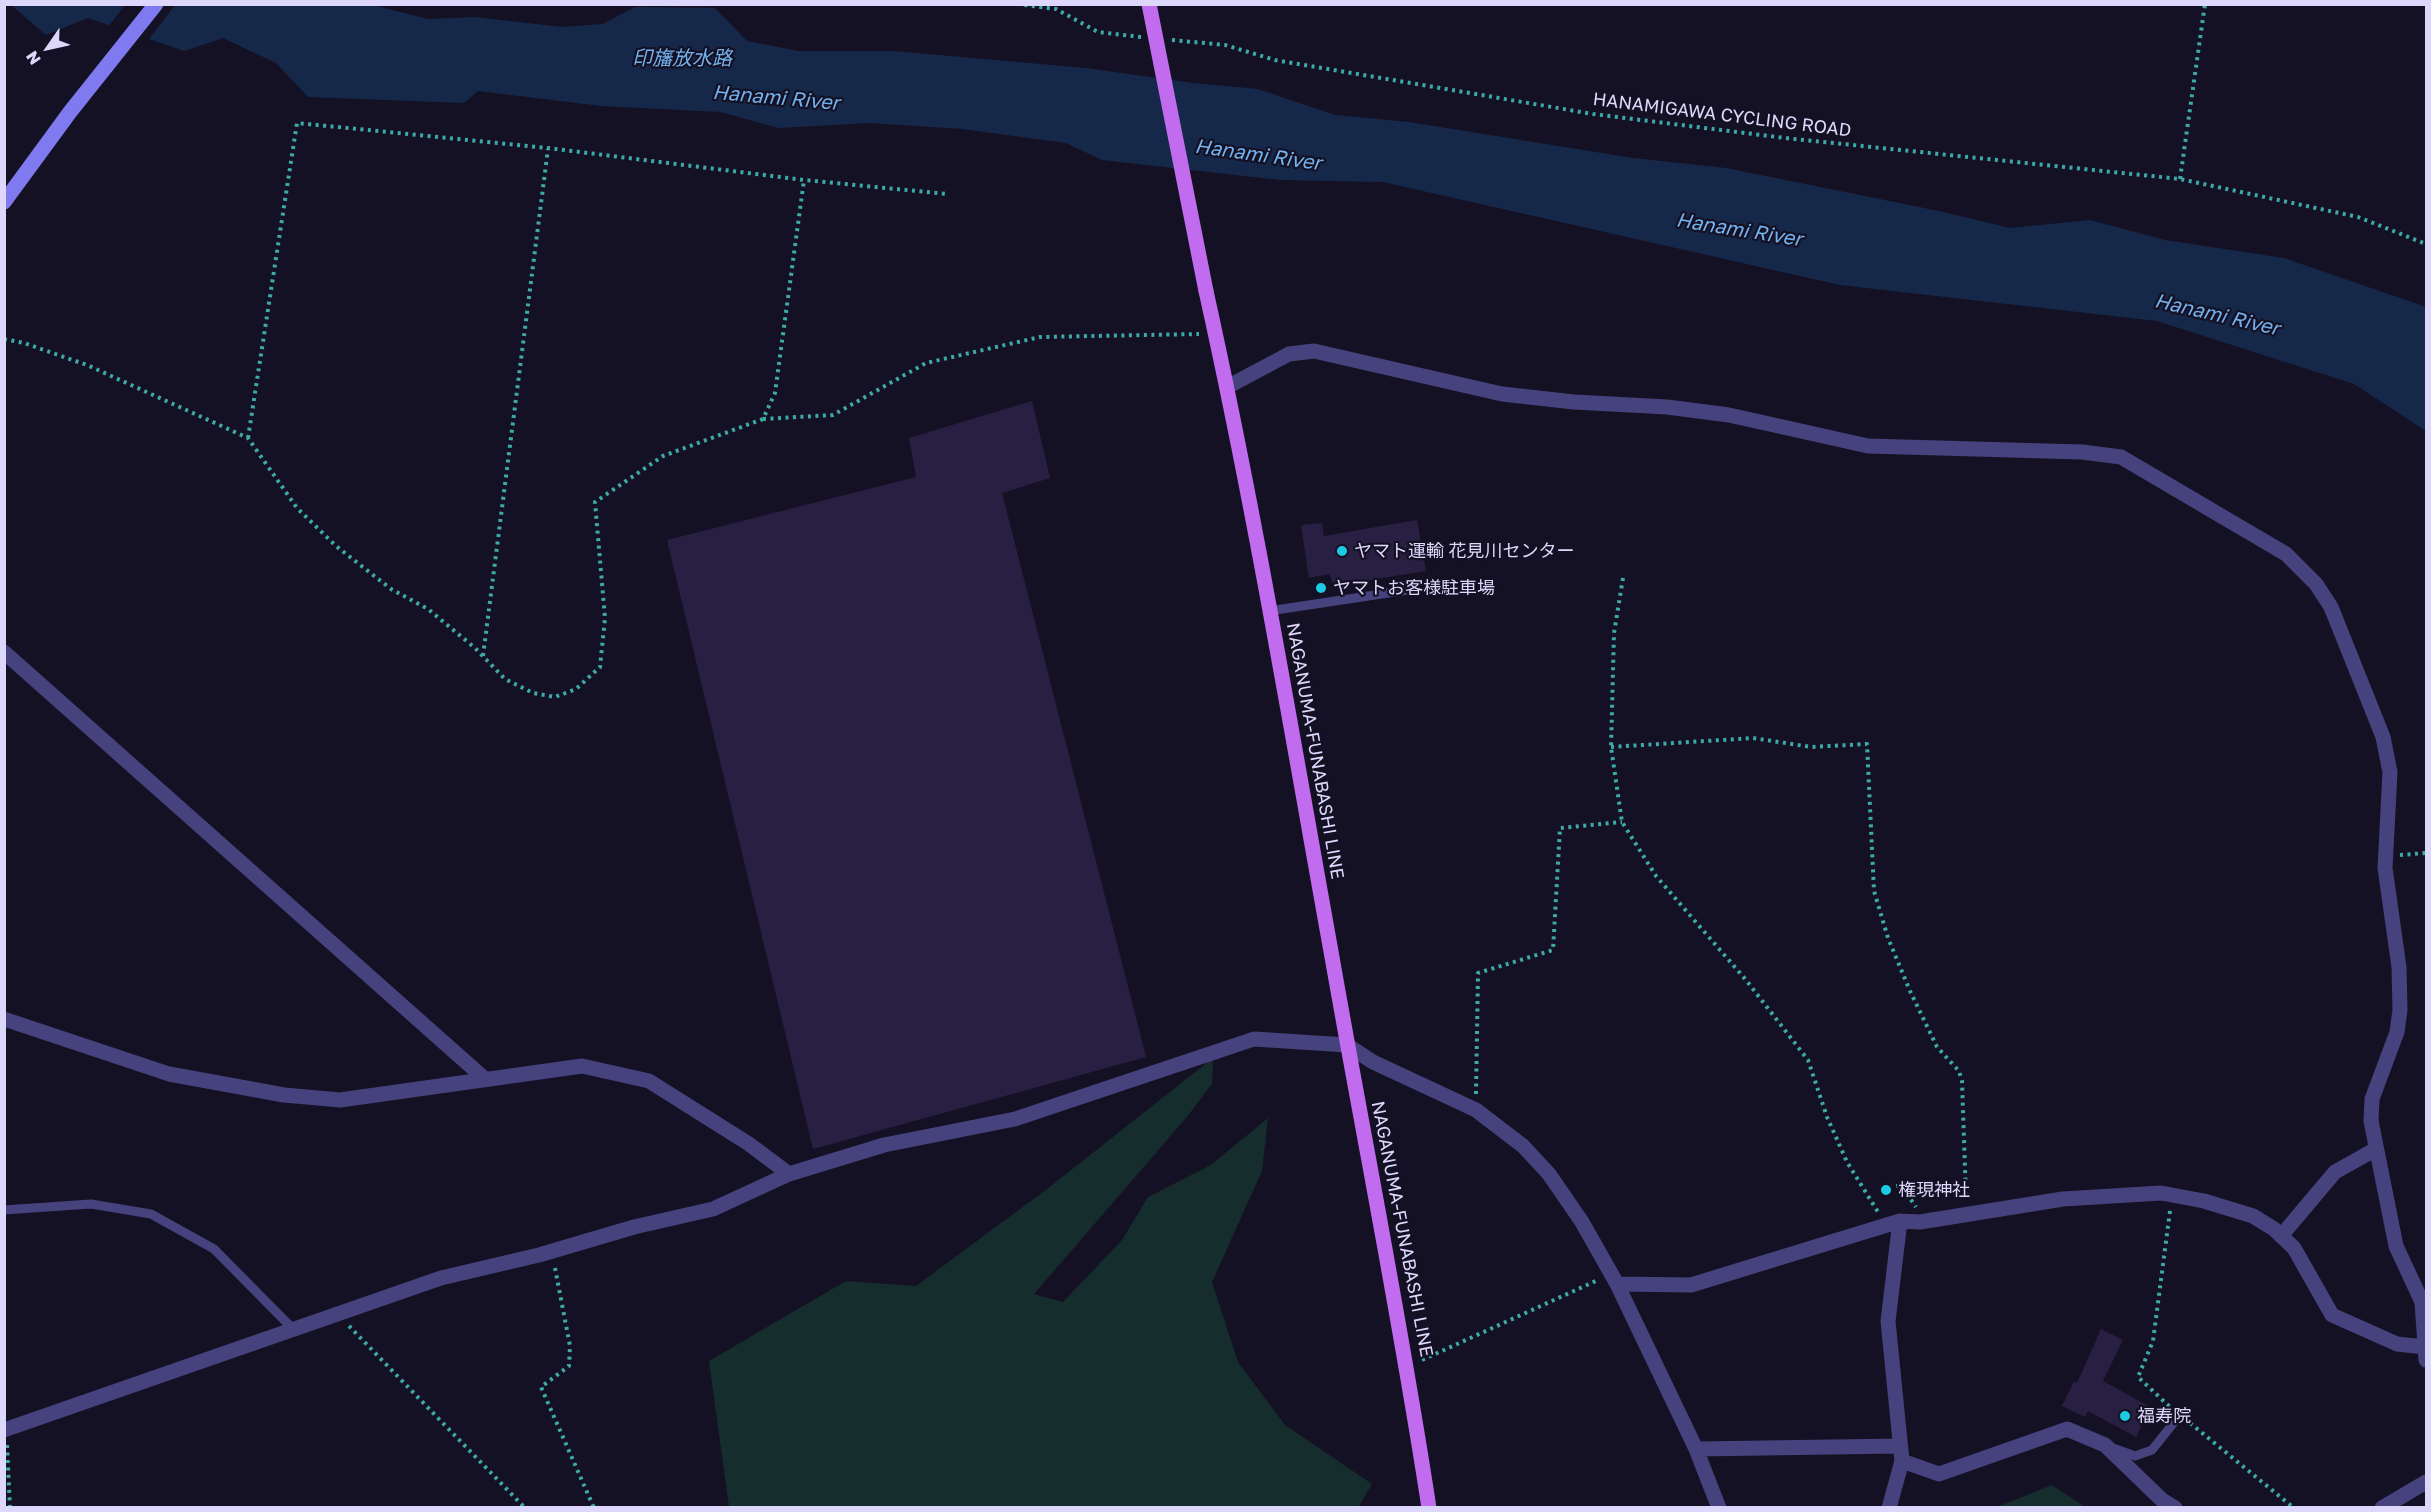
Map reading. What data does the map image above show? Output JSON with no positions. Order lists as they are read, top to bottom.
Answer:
{
  "streets": {
    "main road": ["NAGANUMA-FUNABASHI LINE"],
    "path": ["HANAMIGAWA CYCLING ROAD"]
  },
  "water": ["印旛放水路", "Hanami River"],
  "places": [
    "ヤマト運輸 花見川センター",
    "ヤマトお客様駐車場",
    "権現神社",
    "福寿院"
  ],
  "north": "bottom left"
}
